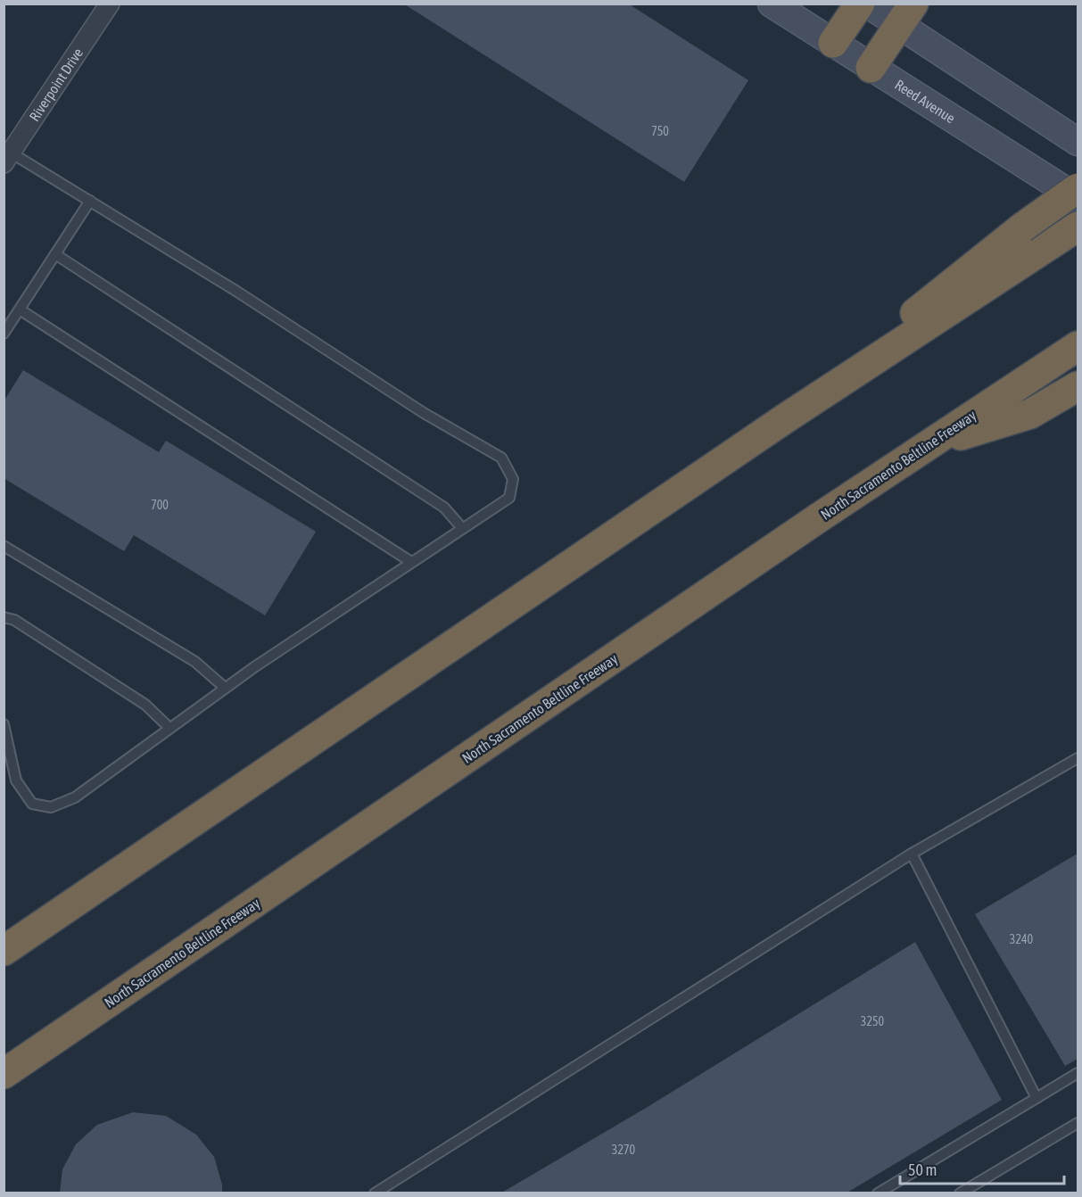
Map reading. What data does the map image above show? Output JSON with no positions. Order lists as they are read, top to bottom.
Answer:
{
  "streets": {
    "highway": ["North Sacramento Beltline Freeway"],
    "main road": ["Reed Avenue"],
    "street": ["Riverpoint Drive"]
  },
  "house_numbers": [
    "750",
    "700",
    "3240",
    "3250",
    "3270"
  ],
  "scale_bar": "50 m"
}
